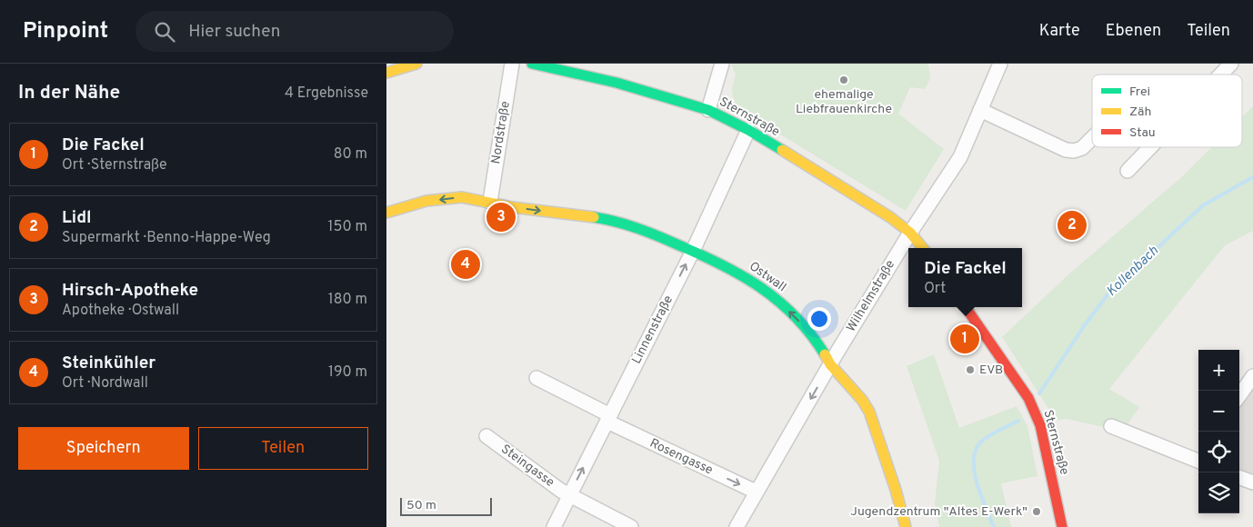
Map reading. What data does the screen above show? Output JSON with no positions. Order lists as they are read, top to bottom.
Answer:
{
  "streets": {
    "main road": ["Sternstraße", "Ostwall"],
    "street": [
      "Nordstraße",
      "Wilhelmstraße",
      "Linnenstraße",
      "Rosengasse",
      "Steingasse"
    ]
  },
  "crossings": [
    ["Sternstraße", "Wilhelmstraße"],
    ["Sternstraße", "Linnenstraße"],
    ["Nordstraße", "Ostwall"],
    ["Ostwall", "Wilhelmstraße"],
    ["Ostwall", "Linnenstraße"],
    ["Wilhelmstraße", "Rosengasse"],
    ["Linnenstraße", "Rosengasse"],
    ["Linnenstraße", "Steingasse"]
  ],
  "one_way": ["Linnenstraße", "Rosengasse"],
  "water": ["Kollenbach"],
  "places": ["ehemalige Liebfrauenkirche", "EVB", "Jugendzentrum \"Altes E-Werk\""],
  "legend": ["Frei", "Zäh", "Stau"],
  "scale_bar": "50 m",
  "page": {
    "header": "Pinpoint",
    "search": "Hier suchen",
    "nav": ["Karte", "Ebenen", "Teilen"],
    "heading": ["In der Nähe", "4 Ergebnisse"],
    "list": [
      {
        "mark": "1",
        "name": "Die Fackel",
        "note": "Ort · Sternstraße",
        "value": "80 m"
      },
      {
        "mark": "2",
        "name": "Lidl",
        "note": "Supermarkt · Benno-Happe-Weg",
        "value": "150 m"
      },
      {
        "mark": "3",
        "name": "Hirsch-Apotheke",
        "note": "Apotheke · Ostwall",
        "value": "180 m"
      },
      {
        "mark": "4",
        "name": "Steinkühler",
        "note": "Ort · Nordwall",
        "value": "190 m"
      }
    ],
    "pins": [
      "3",
      "2",
      "4",
      "1"
    ],
    "popup": ["Die Fackel", "Ort"],
    "map_buttons": ["+", "−"],
    "buttons": ["Speichern", "Teilen"],
    "scale": "50 m"
  }
}
